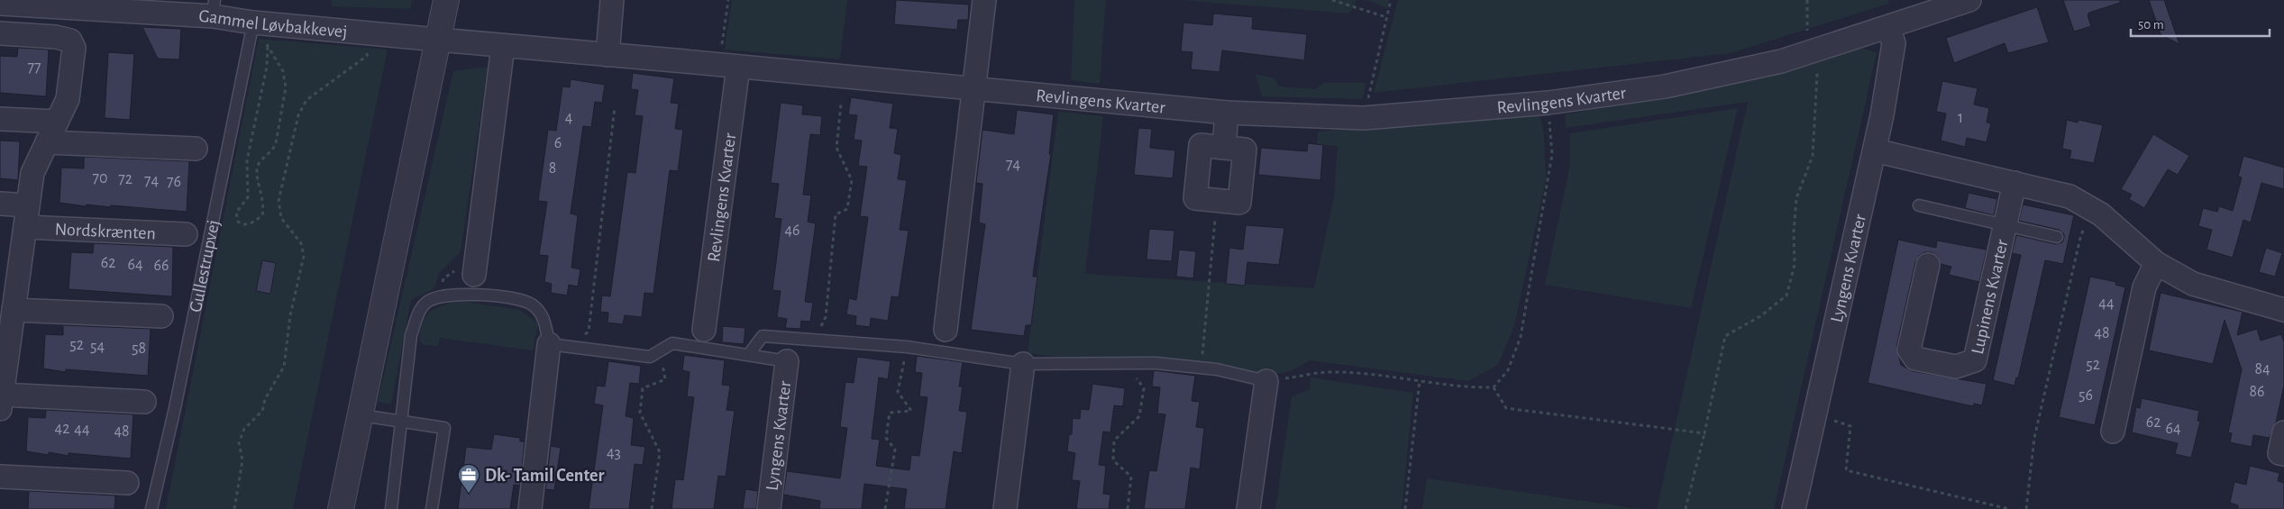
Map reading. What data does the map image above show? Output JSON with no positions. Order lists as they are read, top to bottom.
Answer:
{
  "streets": {
    "street": [
      "Gammel Løvbakkevej",
      "Revlingens Kvarter",
      "Nordskrænten",
      "Lyngens Kvarter",
      "Lupinens Kvarter"
    ],
    "lane": ["Gullestrupvej"]
  },
  "crossings": [
    ["Gammel Løvbakkevej", "Revlingens Kvarter"],
    ["Gammel Løvbakkevej", "Gullestrupvej"],
    ["Revlingens Kvarter", "Lyngens Kvarter"]
  ],
  "places": {
    "office": ["Dk- Tamil Center"]
  },
  "house_numbers": [
    "77",
    "4",
    "1",
    "6",
    "74",
    "8",
    "70",
    "72",
    "74",
    "76",
    "46",
    "62",
    "64",
    "66",
    "44",
    "48",
    "52",
    "54",
    "58",
    "52",
    "84",
    "86",
    "56",
    "62",
    "42",
    "64",
    "44",
    "48",
    "43"
  ],
  "scale_bar": "50 m"
}
